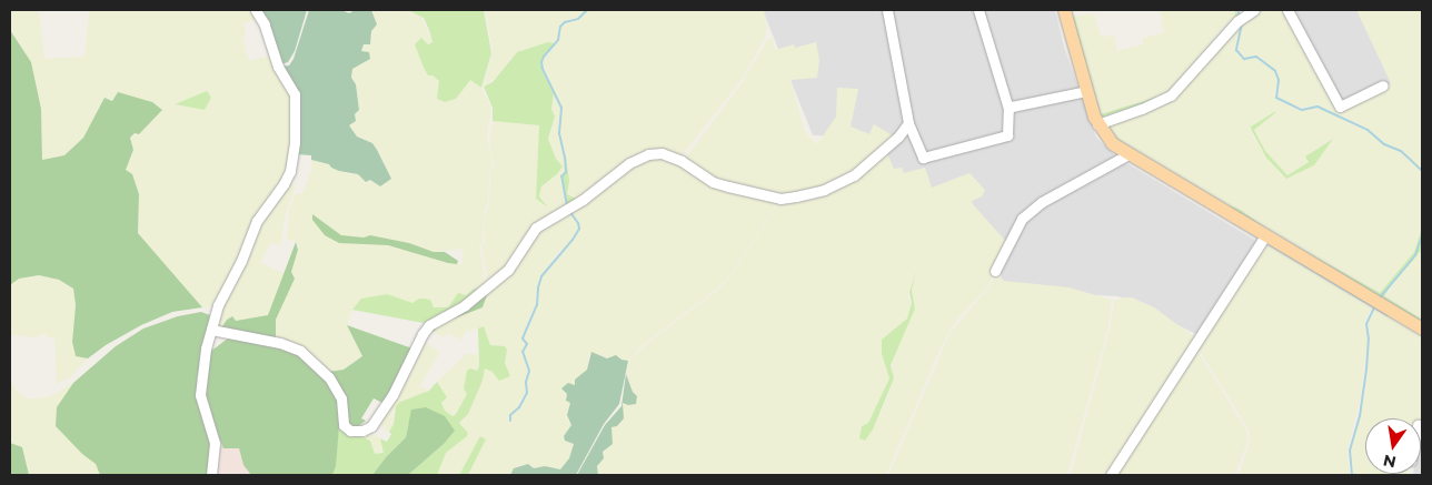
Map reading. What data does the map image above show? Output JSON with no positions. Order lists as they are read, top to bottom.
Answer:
{
  "north": "bottom"
}
